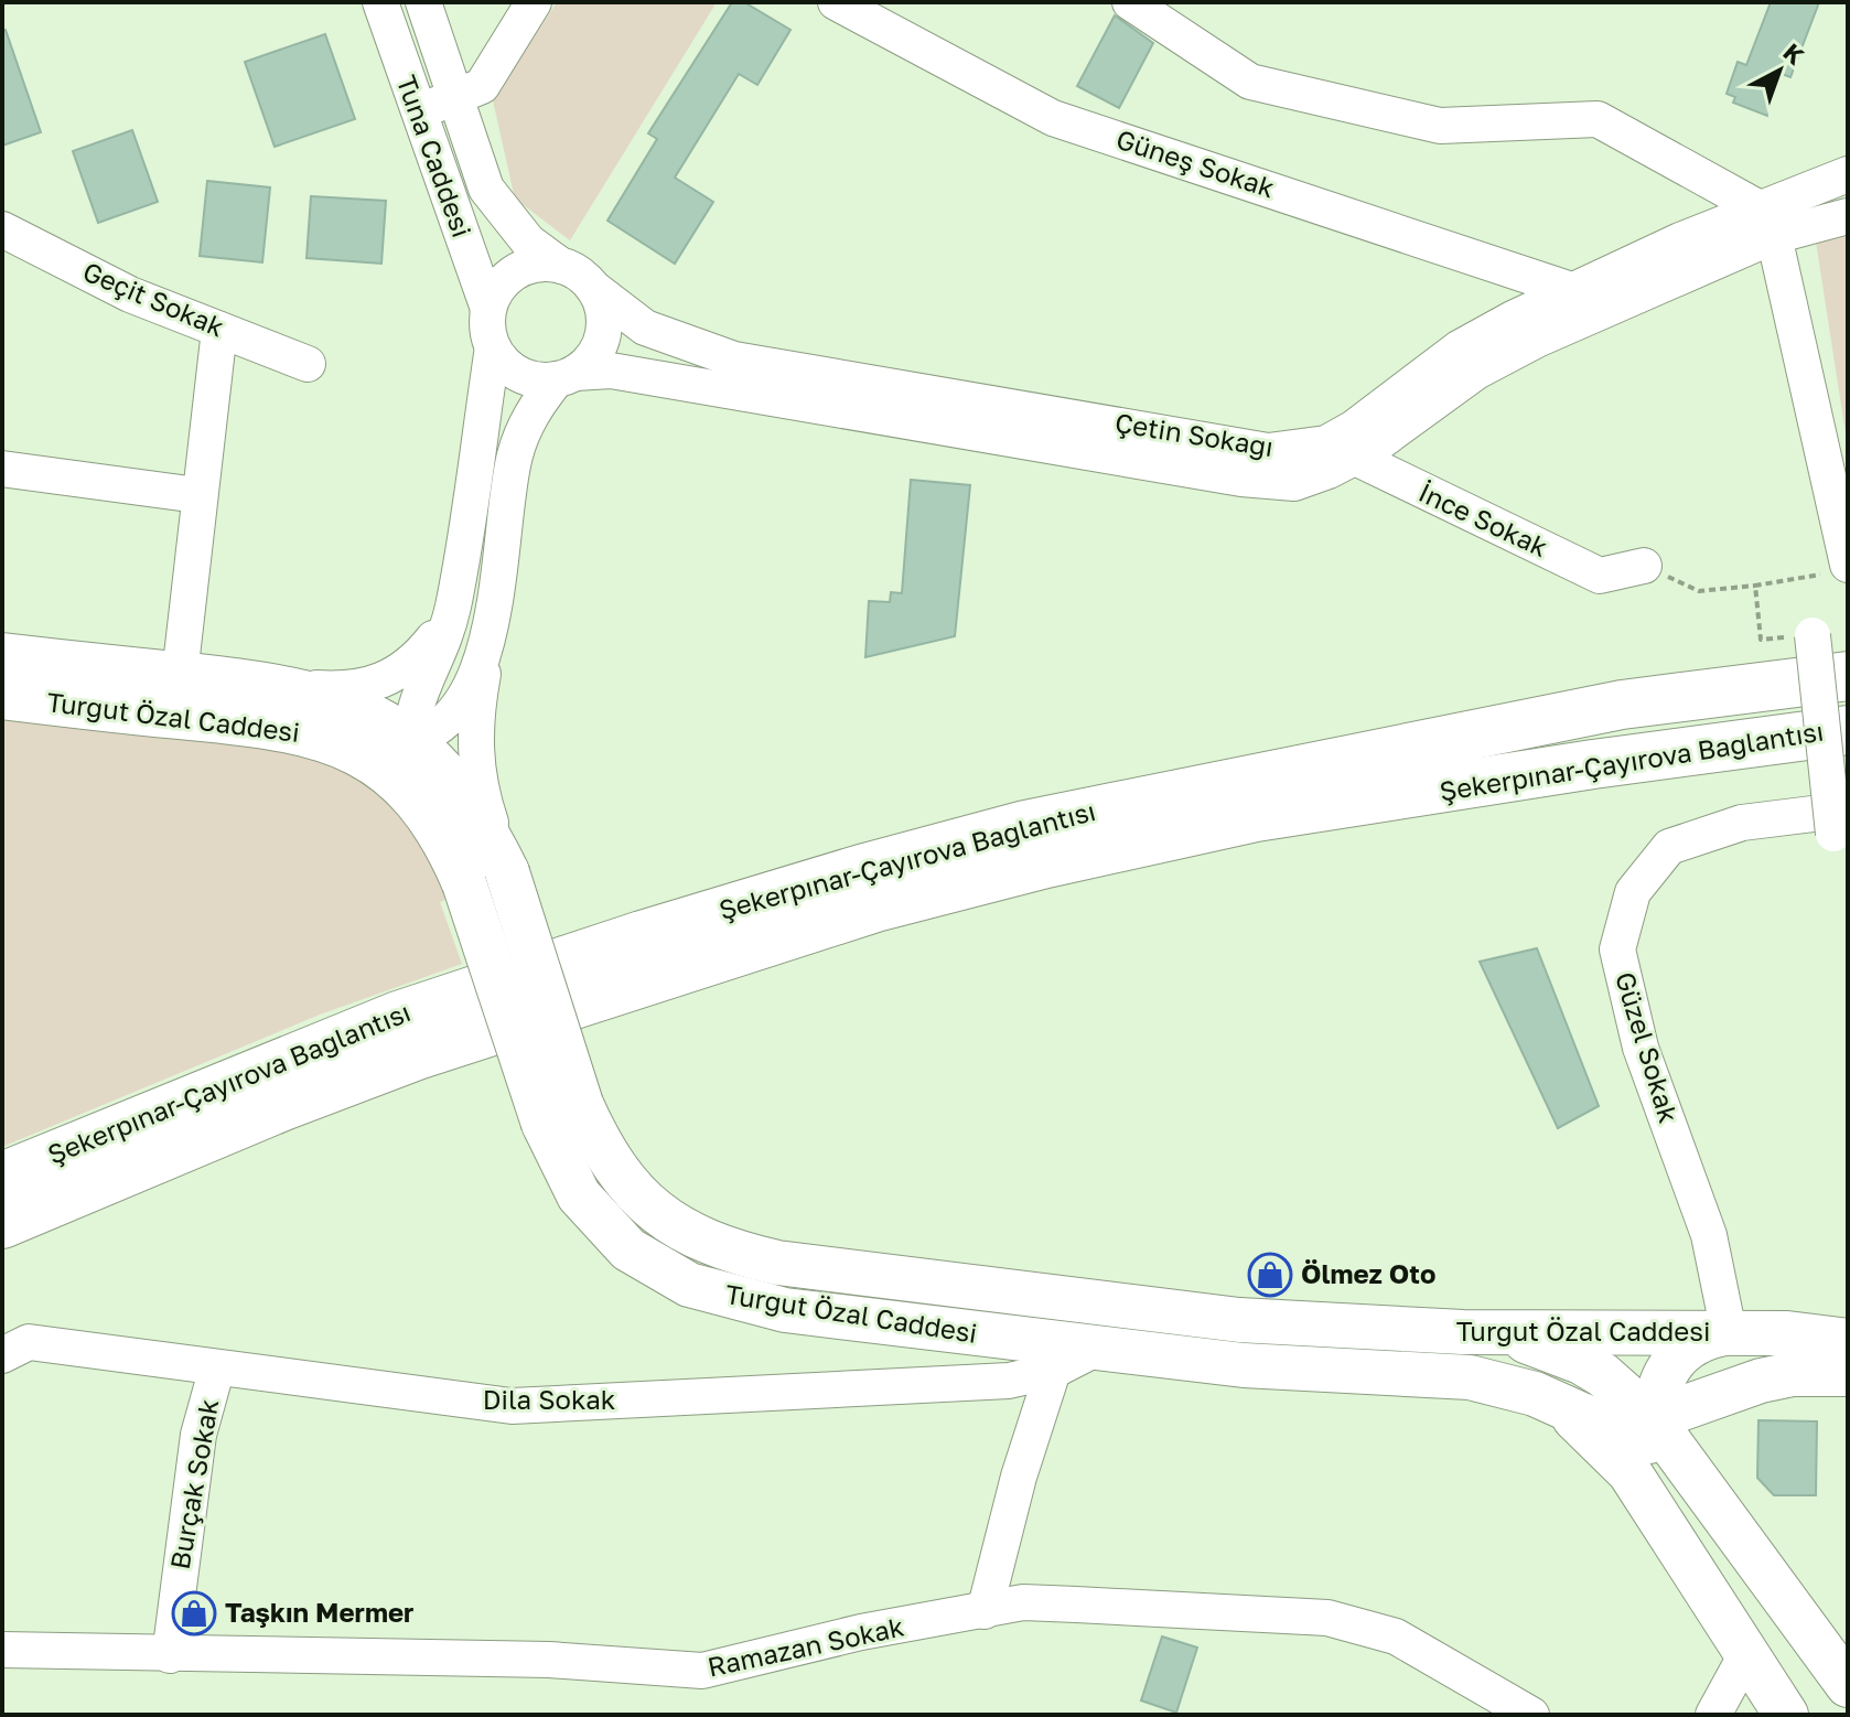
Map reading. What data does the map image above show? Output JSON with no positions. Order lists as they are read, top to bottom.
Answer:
{
  "streets": {
    "highway": ["Şekerpınar-Çayırova Bağlantısı"],
    "main road": ["Turgut Özal Caddesi"],
    "street": [
      "Tuna Caddesi",
      "Güneş Sokak",
      "Geçit Sokak",
      "Çetin Sokağı",
      "İnce Sokak",
      "Güzel Sokak",
      "Dila Sokak",
      "Burçak Sokak",
      "Ramazan Sokak"
    ]
  },
  "crossings": [
    ["Tuna Caddesi", "Çetin Sokağı"],
    ["Güneş Sokak", "Çetin Sokağı"],
    ["Çetin Sokağı", "İnce Sokak"],
    ["Turgut Özal Caddesi", "Güzel Sokak"],
    ["Turgut Özal Caddesi", "Dila Sokak"],
    ["Dila Sokak", "Burçak Sokak"],
    ["Burçak Sokak", "Ramazan Sokak"]
  ],
  "places": {
    "shop": ["Ölmez Oto", "Taşkın Mermer"]
  },
  "north": "top right"
}
